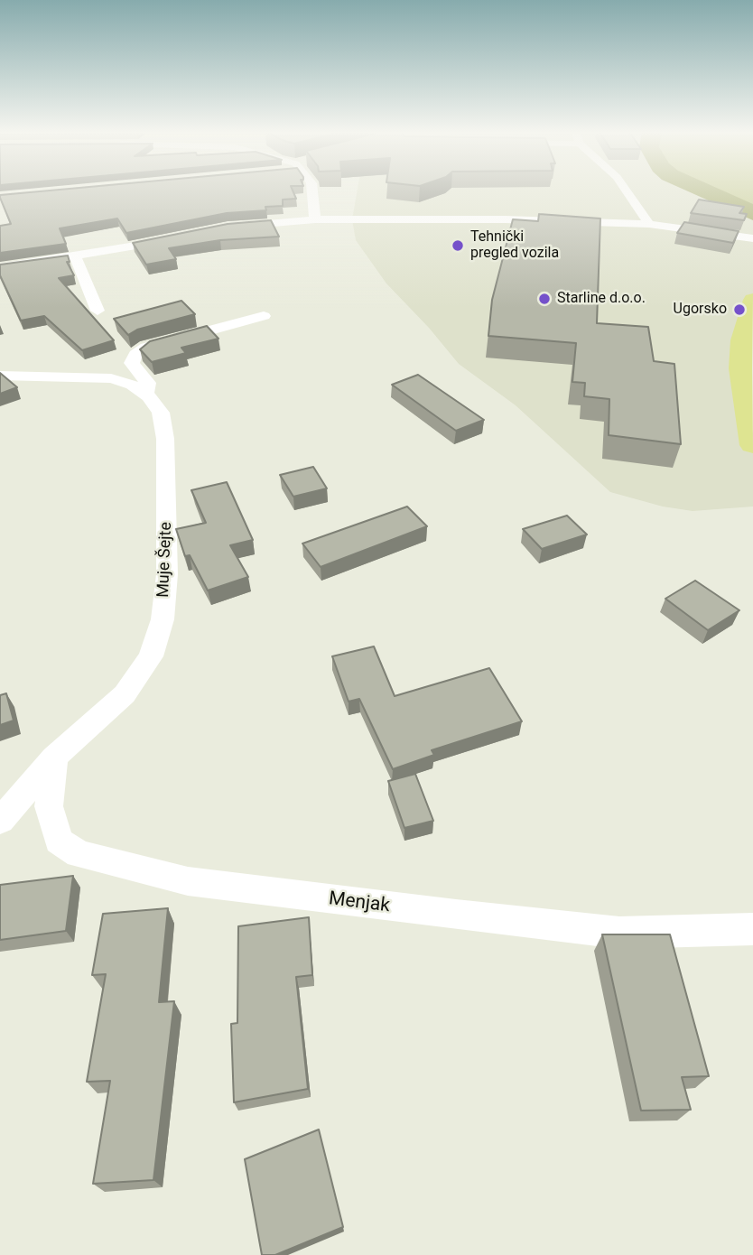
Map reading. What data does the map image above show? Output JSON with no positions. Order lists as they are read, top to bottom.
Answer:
{
  "streets": {
    "street": ["Muje Šejte", "Menjak"]
  },
  "crossings": [
    ["Muje Šejte", "Menjak"]
  ],
  "places": ["Tehnički pregled vozila", "Starline d.o.o.", "Ugorsko"]
}
